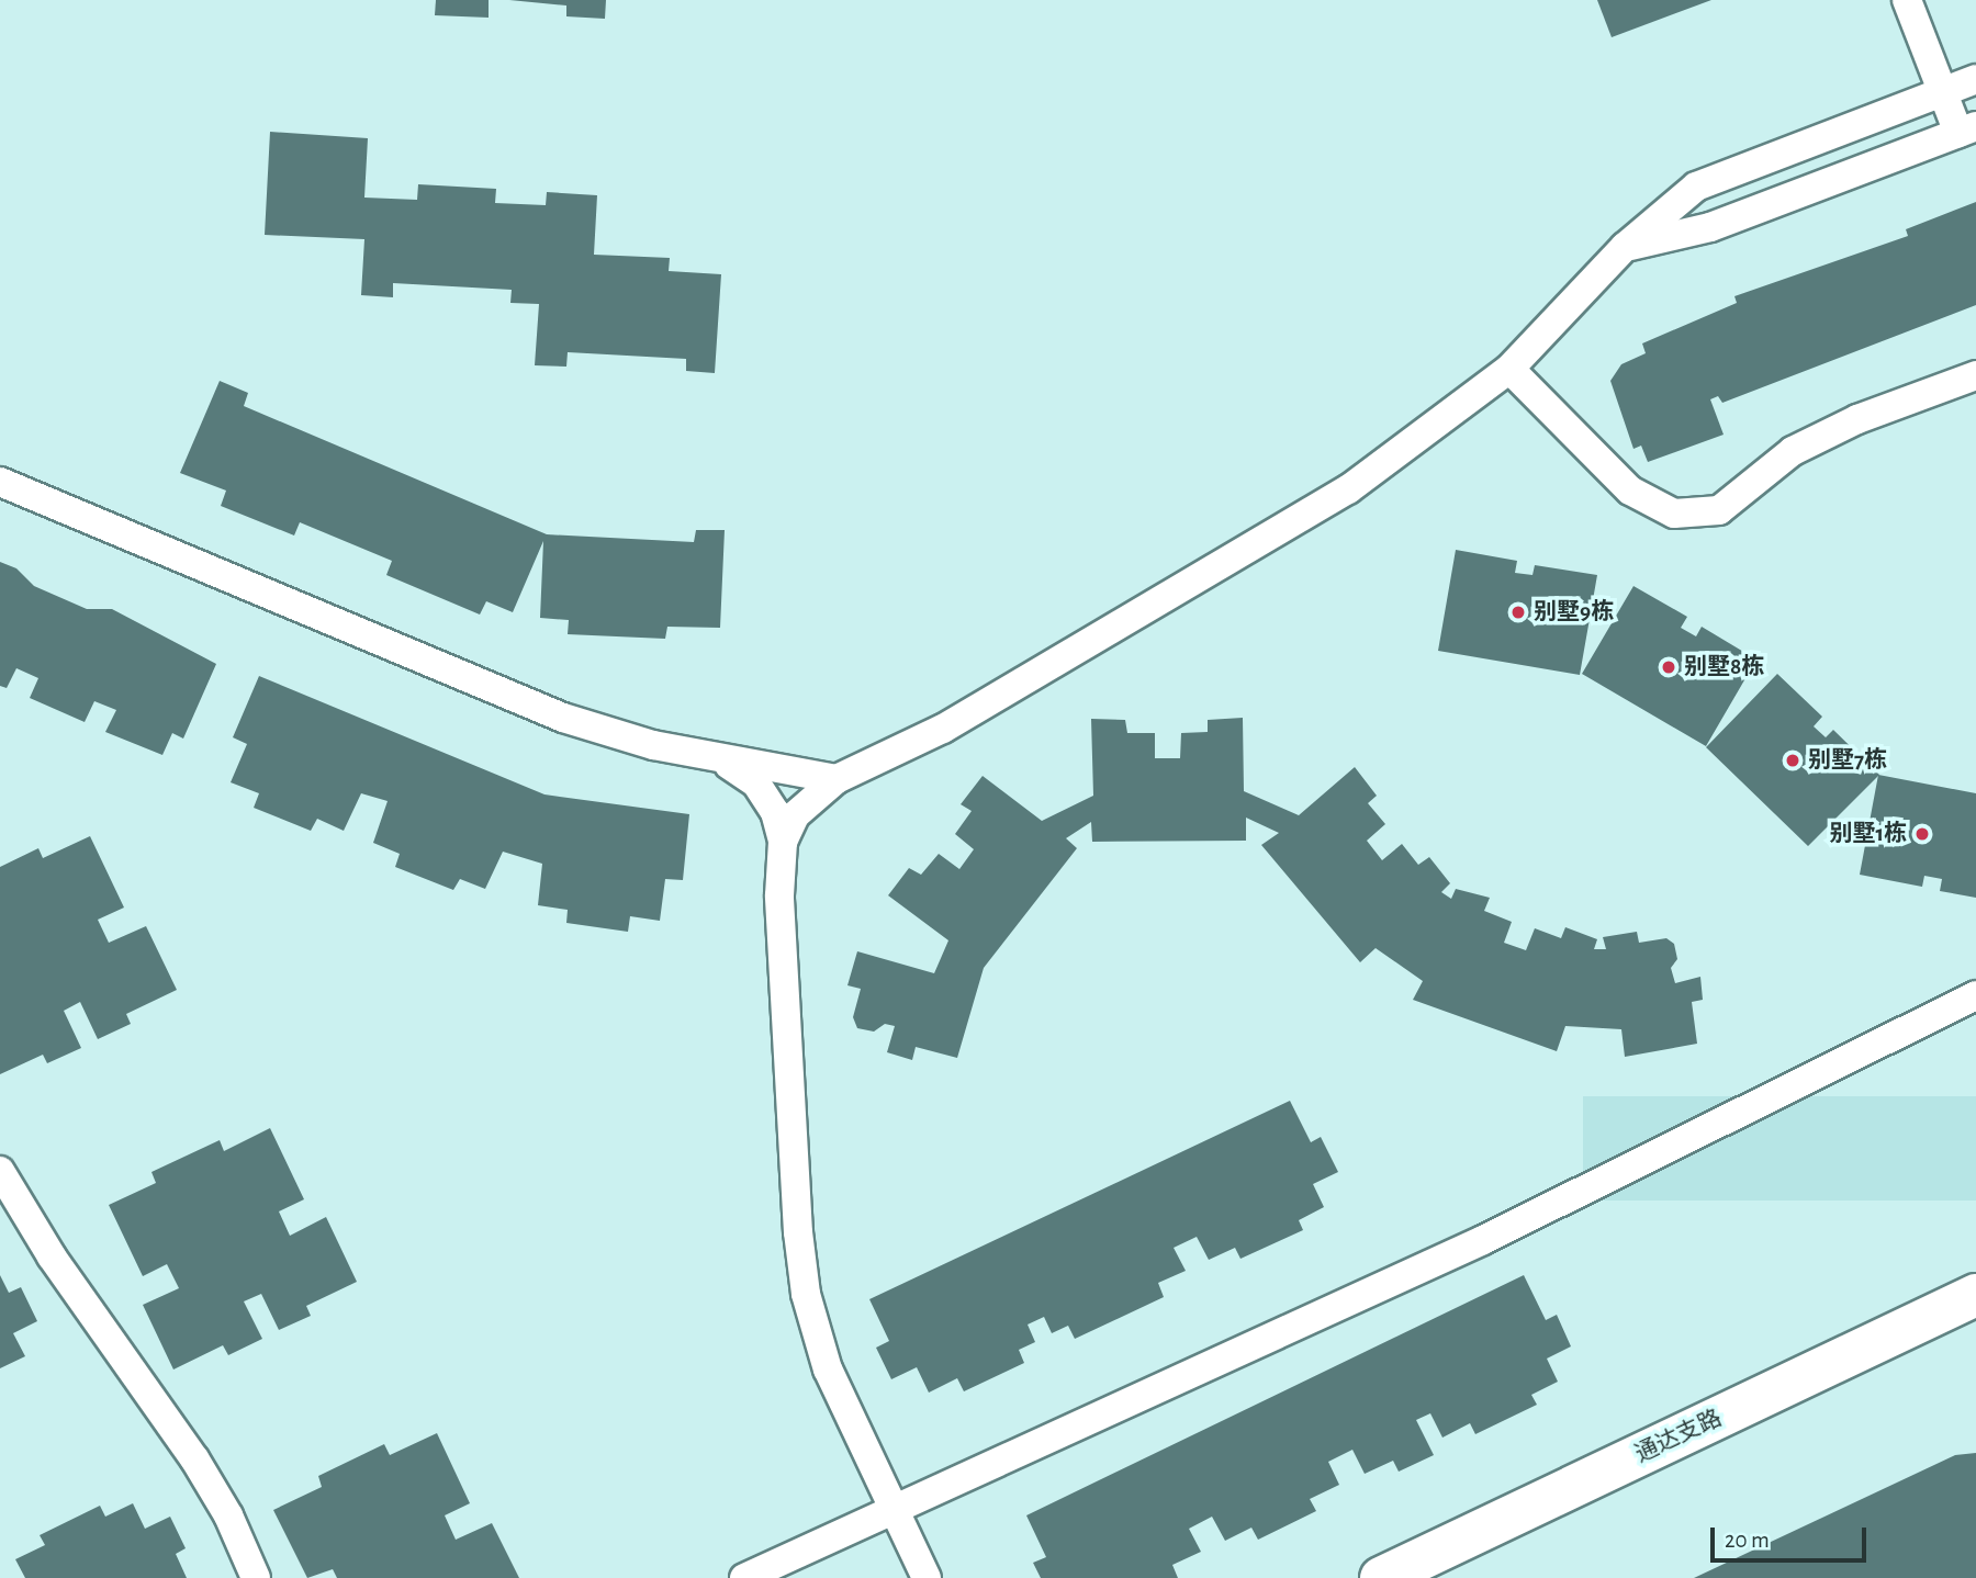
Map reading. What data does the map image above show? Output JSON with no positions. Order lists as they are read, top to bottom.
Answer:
{
  "streets": {
    "street": ["通达支路"]
  },
  "places": [
    "别墅9栋",
    "别墅8栋",
    "别墅7栋",
    "别墅1栋"
  ],
  "scale_bar": "20 m"
}
